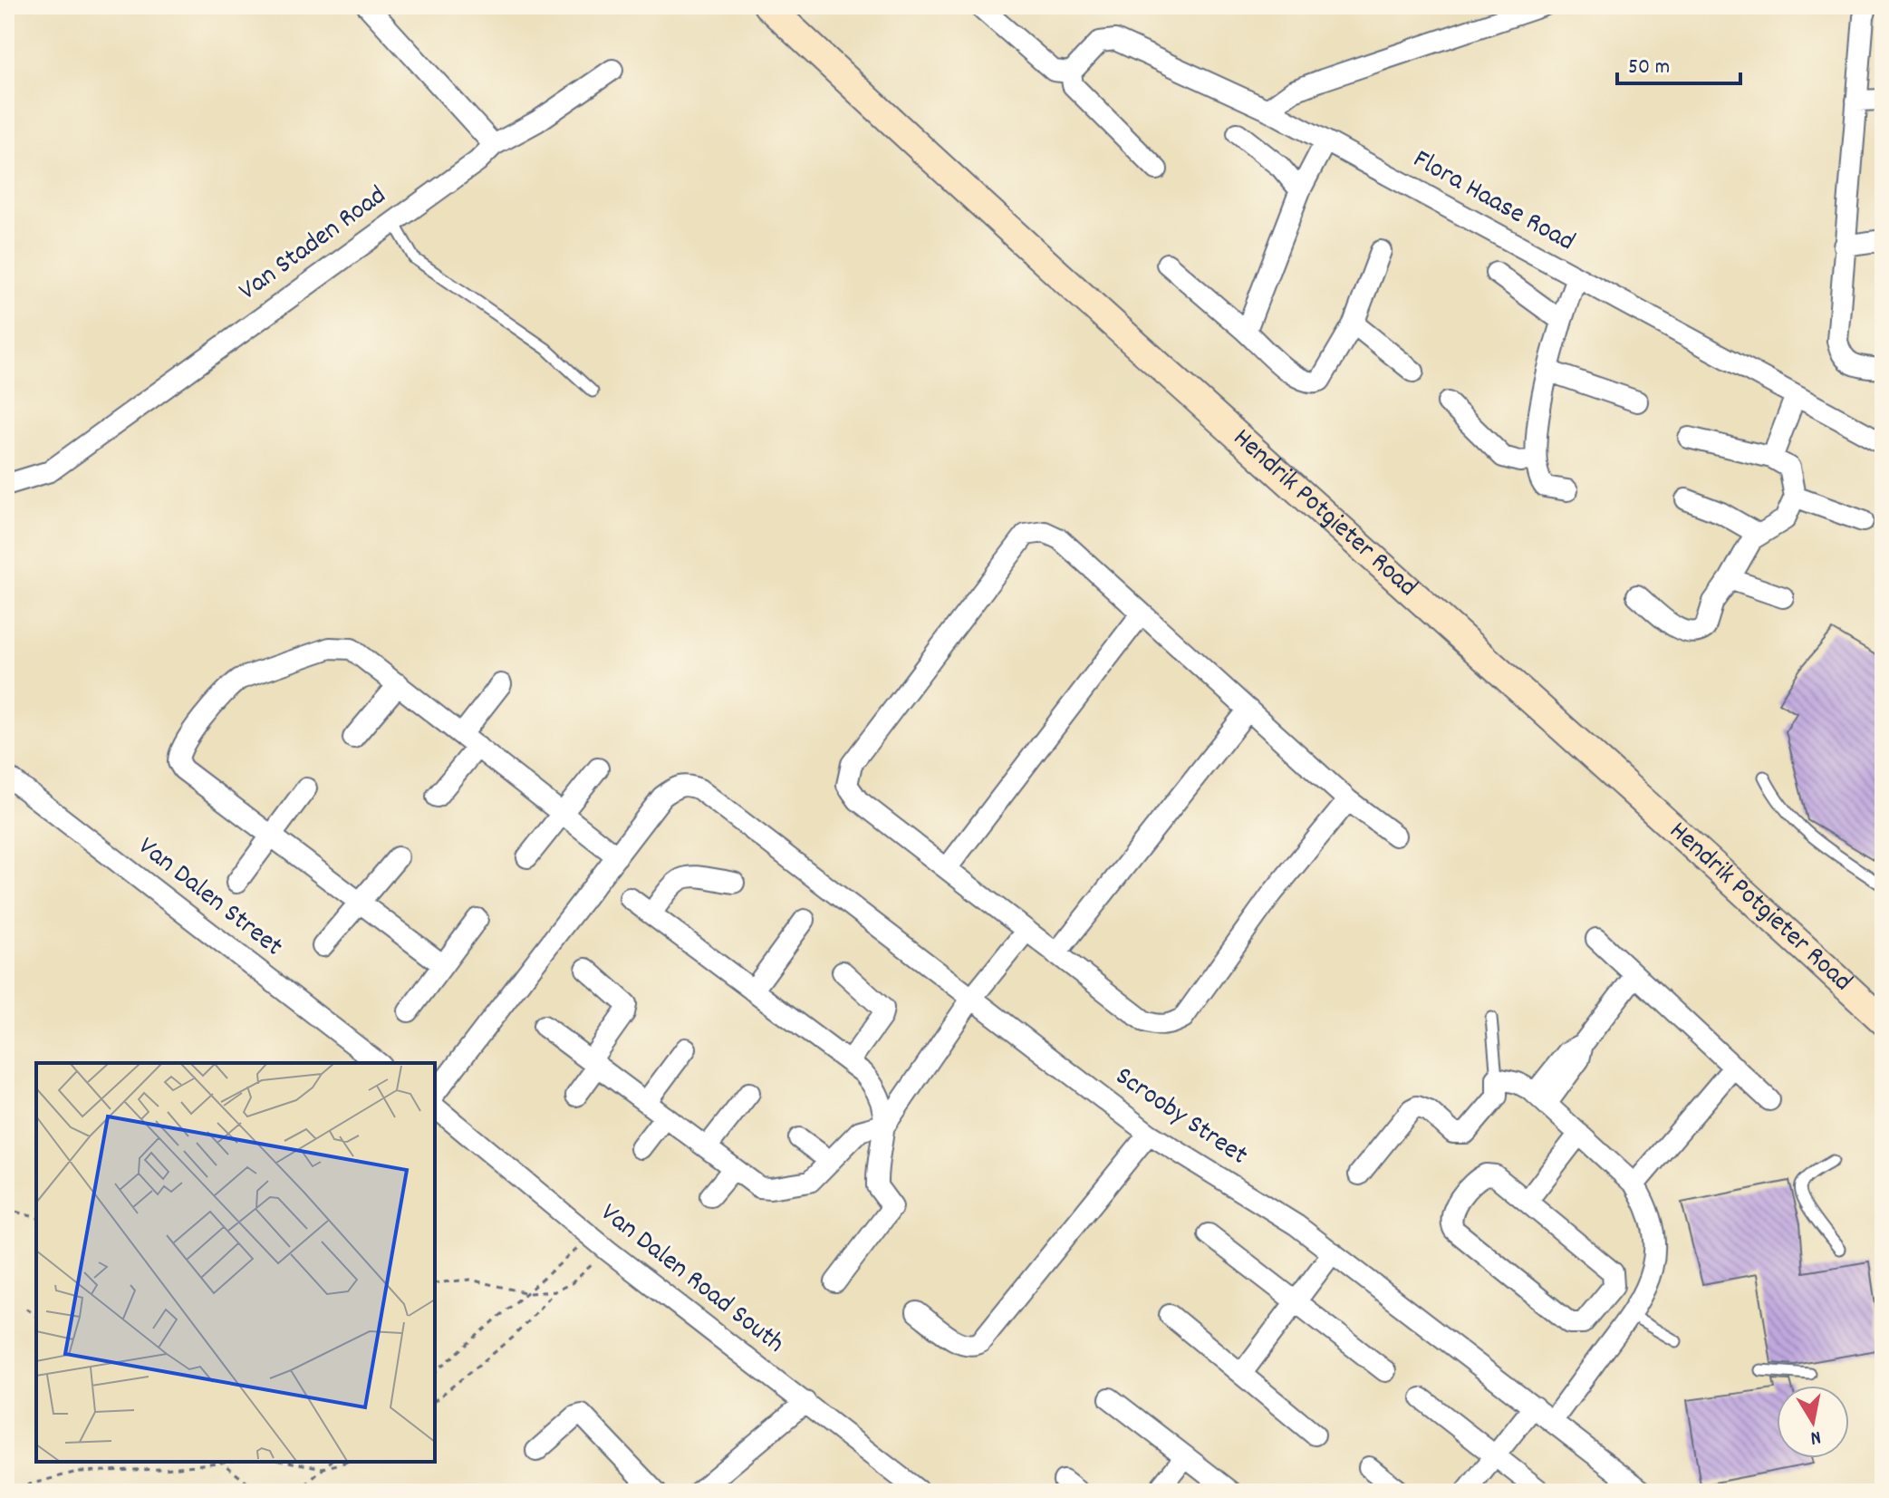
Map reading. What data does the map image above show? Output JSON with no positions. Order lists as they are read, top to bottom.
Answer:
{
  "streets": {
    "main road": ["Hendrik Potgieter Road"],
    "street": [
      "Flora Haase Road",
      "Van Staden Road",
      "Van Dalen Street",
      "Scrooby Street",
      "Van Dalen Road South"
    ]
  },
  "scale_bar": "50 m",
  "north": "bottom"
}
